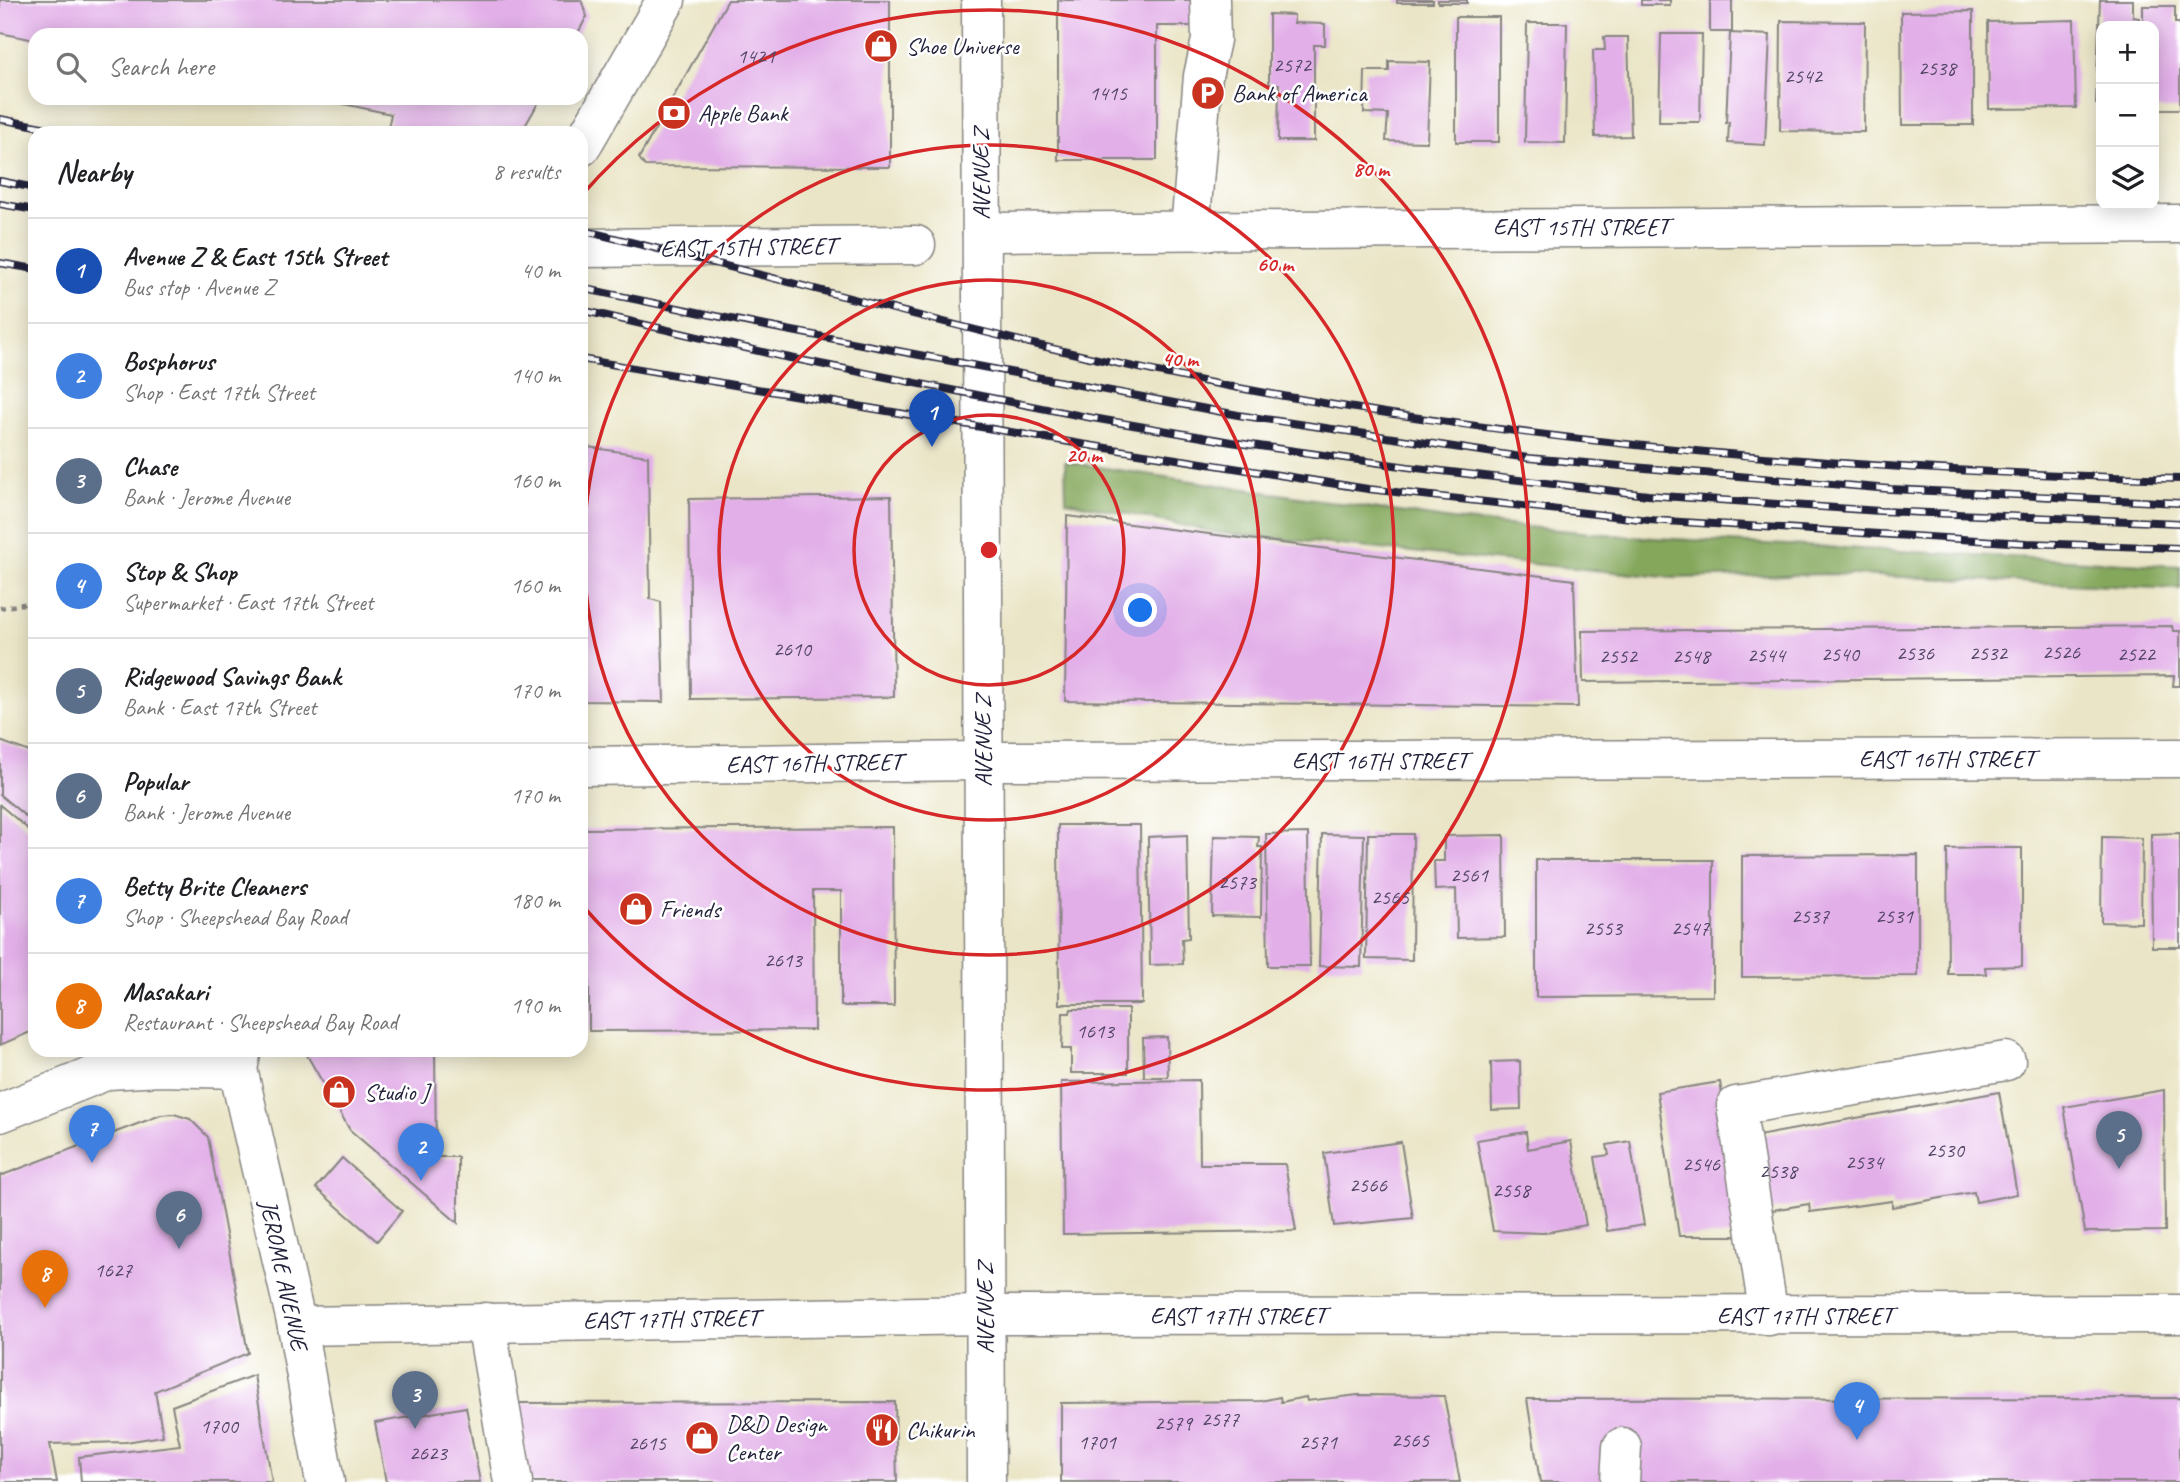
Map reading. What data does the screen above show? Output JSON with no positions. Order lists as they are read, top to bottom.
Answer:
{
  "streets": {
    "street": [
      "AVENUE Z",
      "EAST 15TH STREET",
      "EAST 16TH STREET",
      "JEROME AVENUE",
      "EAST 17TH STREET"
    ]
  },
  "crossings": [
    ["AVENUE Z", "EAST 15TH STREET"],
    ["AVENUE Z", "EAST 16TH STREET"],
    ["AVENUE Z", "EAST 17TH STREET"],
    ["JEROME AVENUE", "EAST 17TH STREET"]
  ],
  "places": {
    "shop": [
      "Shoe Universe",
      "Friends",
      "Studio J",
      "D&D Design Center"
    ],
    "parking": ["Bank of America"],
    "bank": ["Apple Bank"],
    "restaurant": ["Chikurin"]
  },
  "house_numbers": [
    "1421",
    "2572",
    "2538",
    "2542",
    "1415",
    "2610",
    "2526",
    "2536",
    "2532",
    "2540",
    "2522",
    "2544",
    "2552",
    "2548",
    "2561",
    "2573",
    "2565",
    "2537",
    "2531",
    "2553",
    "2547",
    "2613",
    "1613",
    "2530",
    "2534",
    "2546",
    "2538",
    "2566",
    "2558",
    "1627",
    "2577",
    "2579",
    "1700",
    "2565",
    "1701",
    "2571",
    "2615",
    "2623"
  ],
  "page": {
    "map_buttons": ["+", "−"],
    "search": "Search here",
    "heading": ["Nearby", "8 results"],
    "list": [
      {
        "mark": "1",
        "name": "Avenue Z & East 15th Street",
        "note": "Bus stop · Avenue Z",
        "value": "40 m"
      },
      {
        "mark": "2",
        "name": "Bosphorus",
        "note": "Shop · East 17th Street",
        "value": "140 m"
      },
      {
        "mark": "3",
        "name": "Chase",
        "note": "Bank · Jerome Avenue",
        "value": "160 m"
      },
      {
        "mark": "4",
        "name": "Stop & Shop",
        "note": "Supermarket · East 17th Street",
        "value": "160 m"
      },
      {
        "mark": "5",
        "name": "Ridgewood Savings Bank",
        "note": "Bank · East 17th Street",
        "value": "170 m"
      },
      {
        "mark": "6",
        "name": "Popular",
        "note": "Bank · Jerome Avenue",
        "value": "170 m"
      },
      {
        "mark": "7",
        "name": "Betty Brite Cleaners",
        "note": "Shop · Sheepshead Bay Road",
        "value": "180 m"
      },
      {
        "mark": "8",
        "name": "Masakari",
        "note": "Restaurant · Sheepshead Bay Road",
        "value": "190 m"
      }
    ],
    "pins": [
      "1",
      "7",
      "5",
      "2",
      "6",
      "8",
      "3",
      "4"
    ]
  },
  "rings": [
    "80 m",
    "60 m",
    "40 m",
    "20 m"
  ]
}
